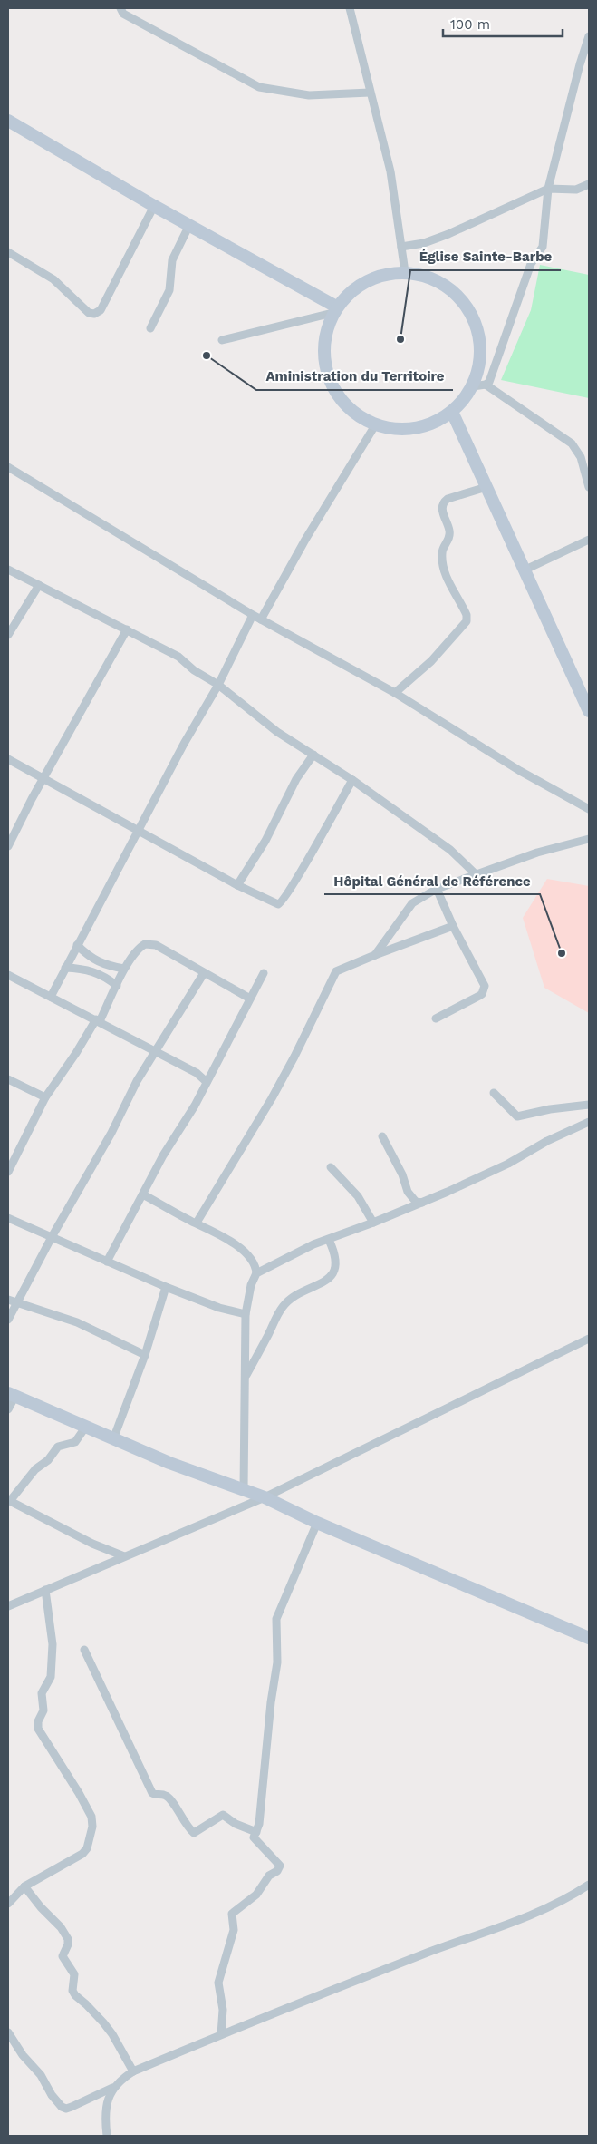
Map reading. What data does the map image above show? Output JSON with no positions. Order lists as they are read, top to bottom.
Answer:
{
  "places": ["Église Sainte-Barbe", "Aministration du Territoire", "Hôpital Général de Référence"],
  "scale_bar": "100 m"
}
